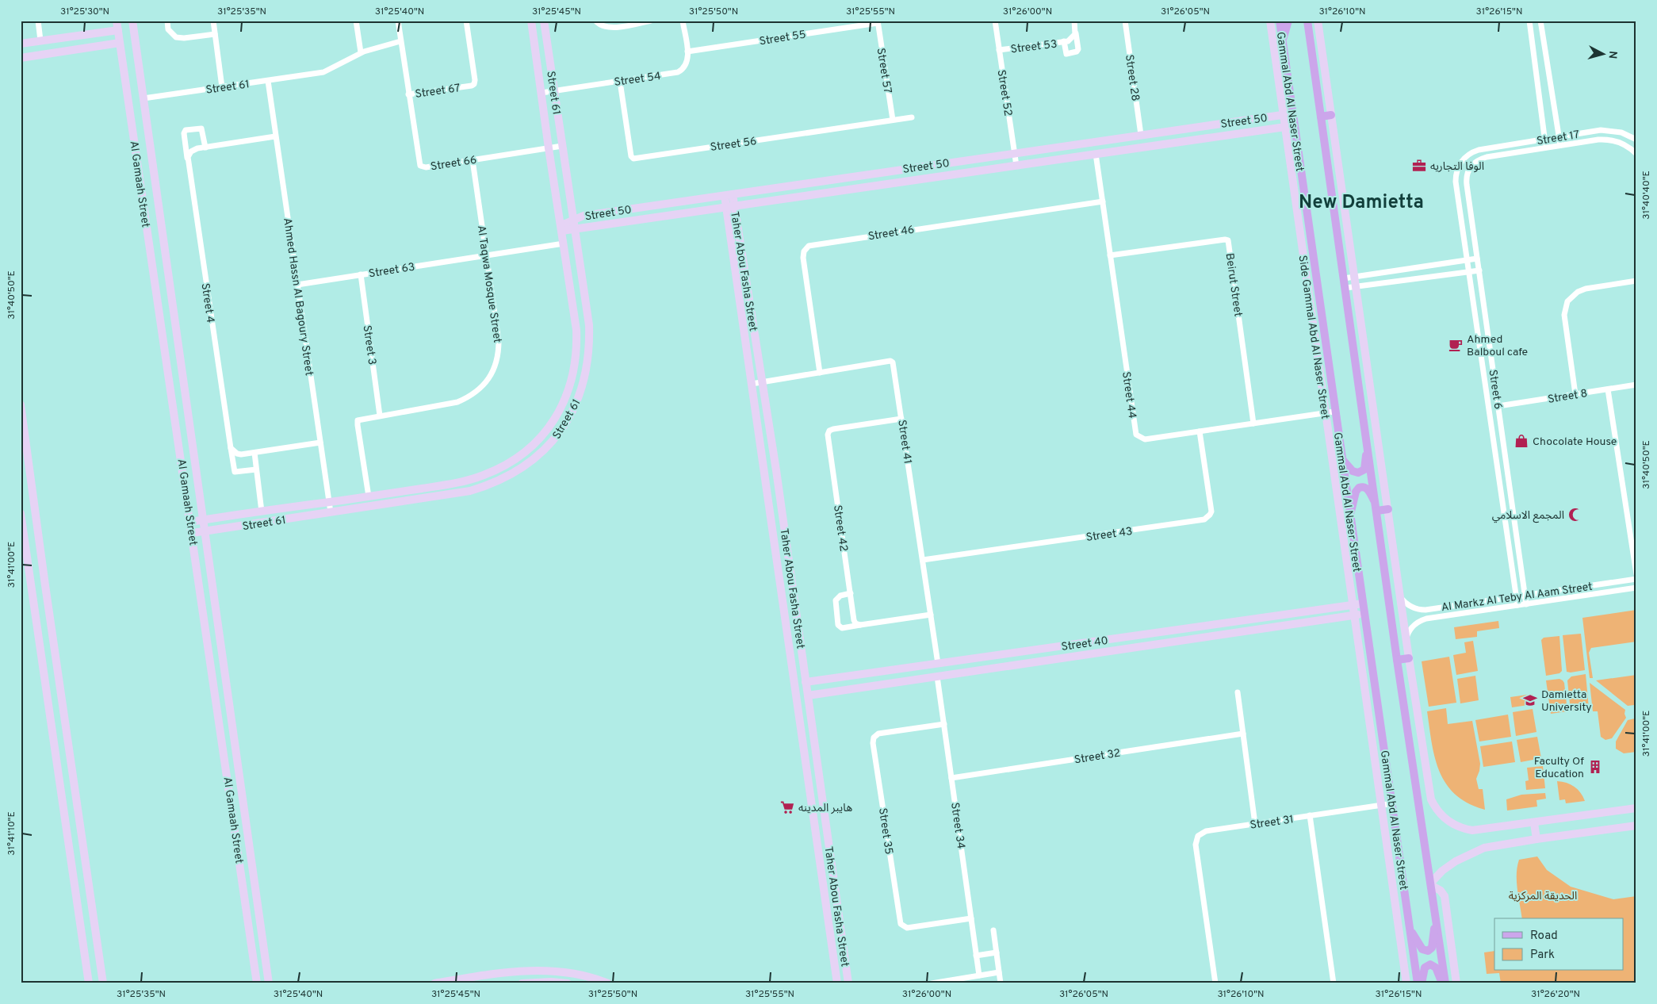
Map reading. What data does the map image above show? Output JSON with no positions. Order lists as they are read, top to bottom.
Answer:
{
  "streets": {
    "main road": ["Gammal Abd Al Naser Street"],
    "street": [
      "Street 55",
      "Street 53",
      "Street 57",
      "Street 28",
      "Street 54",
      "Street 61",
      "Street 67",
      "Street 52",
      "Street 50",
      "Street 17",
      "Street 56",
      "Street 66",
      "Al Gamaah Street",
      "Street 46",
      "Street 63",
      "Taher Abou Fasha Street",
      "Al Taqwa Mosque Street",
      "Beirut Street",
      "Ahmed Hassn Al Bagoury Street",
      "Street 4",
      "Side Gammal Abd Al Naser Street",
      "Street 3",
      "Street 6",
      "Street 44",
      "Street 8",
      "Street 41",
      "Street 42",
      "Street 43",
      "Al Markz Al Teby Al Aam Street",
      "Street 40",
      "Street 32",
      "Street 31",
      "Street 34",
      "Street 35"
    ]
  },
  "crossings": [
    ["Street 55", "Street 57"],
    ["Street 55", "Street 54"],
    ["Street 53", "Street 52"],
    ["Street 57", "Street 56"],
    ["Street 28", "Street 50"],
    ["Street 54", "Street 61"],
    ["Street 54", "Street 56"],
    ["Street 61", "Street 50"],
    ["Street 61", "Street 66"],
    ["Street 61", "Al Gamaah Street"],
    ["Street 61", "Street 63"],
    ["Street 61", "Al Taqwa Mosque Street"],
    ["Street 61", "Ahmed Hassn Al Bagoury Street"],
    ["Street 67", "Street 66"],
    ["Street 52", "Street 50"],
    ["Gammal Abd Al Naser Street", "Street 50"],
    ["Gammal Abd Al Naser Street", "Side Gammal Abd Al Naser Street"],
    ["Gammal Abd Al Naser Street", "Street 44"],
    ["Gammal Abd Al Naser Street", "Street 40"],
    ["Gammal Abd Al Naser Street", "Street 31"],
    ["Street 50", "Taher Abou Fasha Street"],
    ["Street 50", "Side Gammal Abd Al Naser Street"],
    ["Street 50", "Street 44"],
    ["Street 17", "Street 6"],
    ["Street 66", "Al Taqwa Mosque Street"],
    ["Street 46", "Street 44"],
    ["Street 46", "Street 41"],
    ["Street 63", "Al Taqwa Mosque Street"],
    ["Street 63", "Ahmed Hassn Al Bagoury Street"],
    ["Street 63", "Street 3"],
    ["Taher Abou Fasha Street", "Street 41"],
    ["Taher Abou Fasha Street", "Street 40"],
    ["Al Taqwa Mosque Street", "Street 3"],
    ["Beirut Street", "Street 44"],
    ["Side Gammal Abd Al Naser Street", "Street 44"],
    ["Side Gammal Abd Al Naser Street", "Street 40"],
    ["Side Gammal Abd Al Naser Street", "Street 31"],
    ["Street 6", "Street 8"],
    ["Street 6", "Al Markz Al Teby Al Aam Street"],
    ["Street 44", "Street 43"],
    ["Street 41", "Street 42"],
    ["Street 41", "Street 43"],
    ["Street 41", "Street 40"],
    ["Street 40", "Street 34"],
    ["Street 32", "Street 34"],
    ["Street 34", "Street 35"]
  ],
  "districts": ["New Damietta"],
  "parks": ["الحديقة المركزية"],
  "places": {
    "office": ["الوفا التجاريه"],
    "cafe": ["Ahmed Balboul cafe"],
    "shop": ["Chocolate House"],
    "mosque": ["المجمع الاسلامي"],
    "school or university": ["Damietta University"],
    "building": ["Faculty Of Education"],
    "supermarket": ["هايبر المدينه"]
  },
  "legend": ["Road", "Park"],
  "north": "right",
  "coordinates": [
    "31°25'30\"N",
    "31°25'35\"N",
    "31°25'40\"N",
    "31°25'45\"N",
    "31°25'50\"N",
    "31°25'55\"N",
    "31°26'00\"N",
    "31°26'05\"N",
    "31°26'10\"N",
    "31°26'15\"N",
    "31°40'40\"E",
    "31°40'50\"E",
    "31°41'00\"E",
    "31°41'10\"E",
    "31°26'20\"N"
  ]
}
